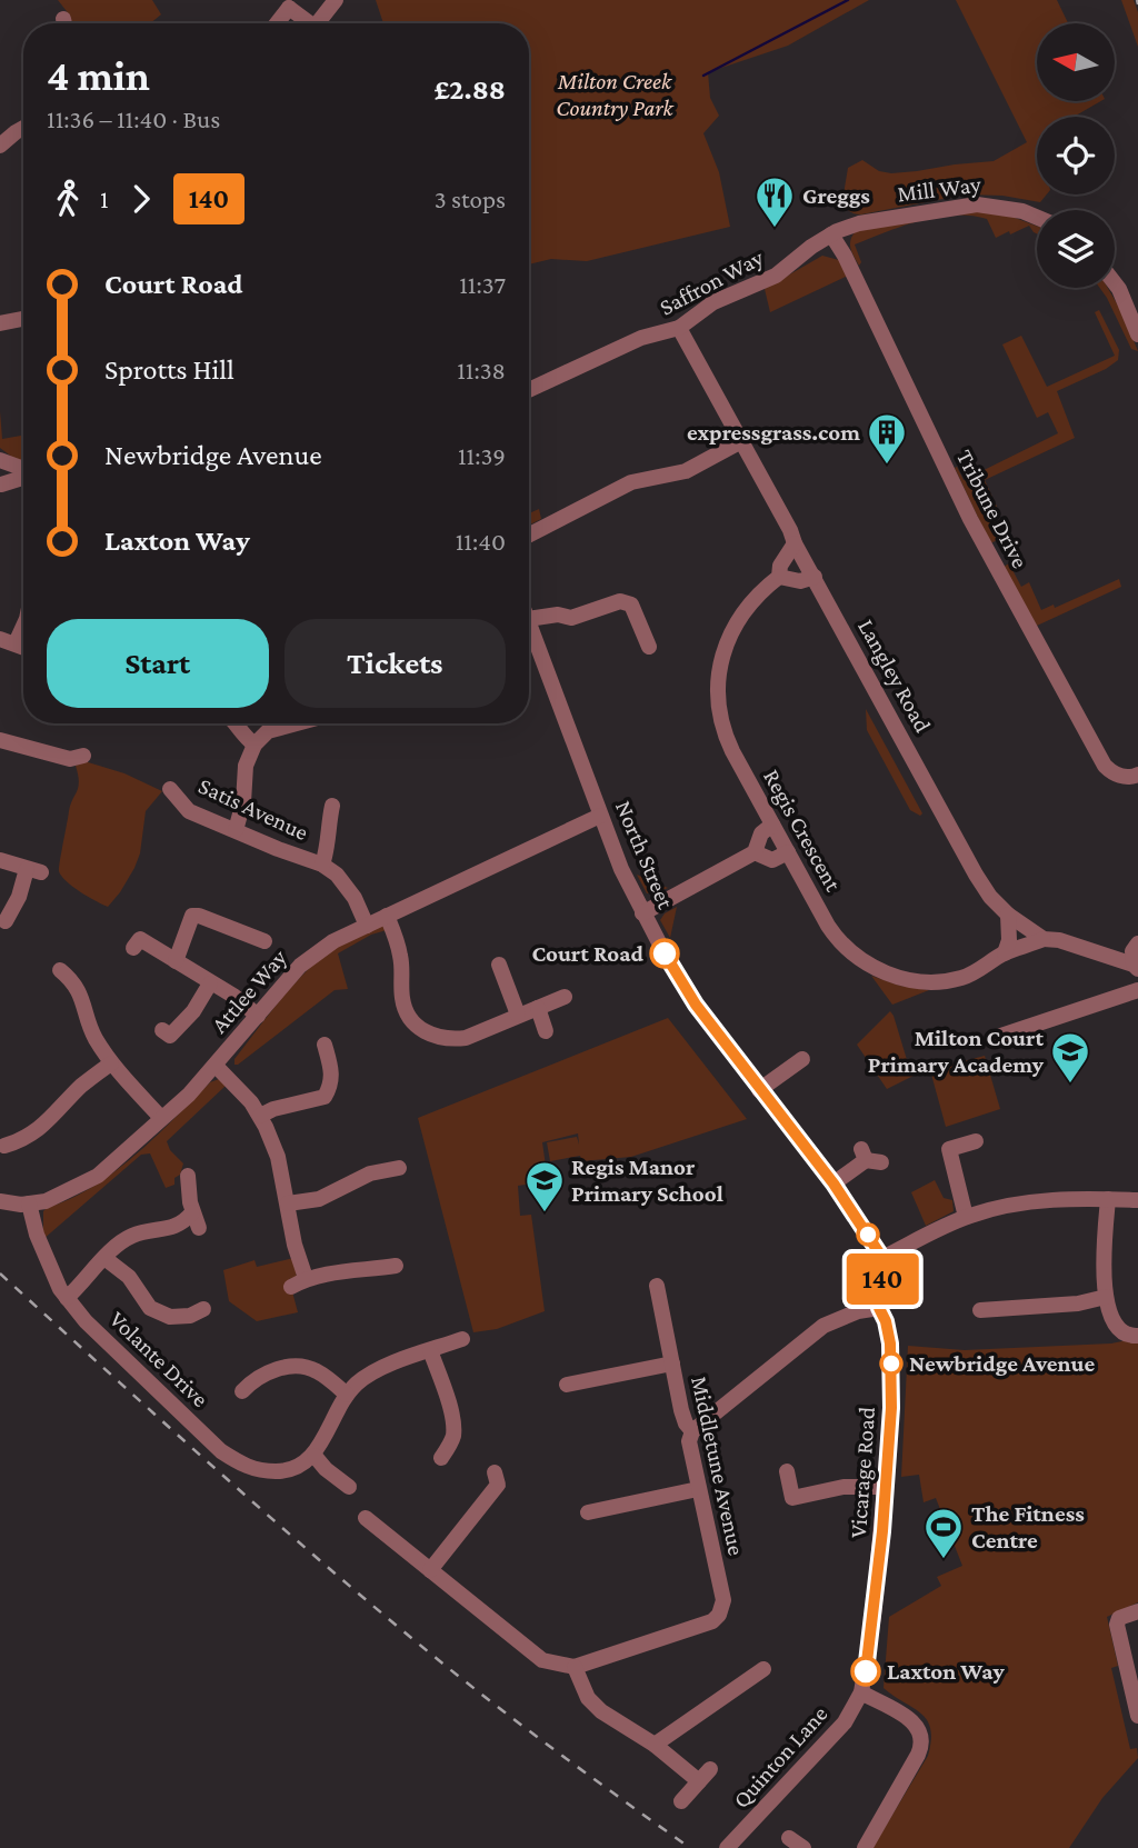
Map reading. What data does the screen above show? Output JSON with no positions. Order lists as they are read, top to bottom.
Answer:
{
  "streets": {
    "street": [
      "Mill Way",
      "Saffron Way",
      "Tribune Drive",
      "Langley Road",
      "Satis Avenue",
      "Regis Crescent",
      "North Street",
      "Attlee Way",
      "Volante Drive",
      "Middletune Avenue",
      "Vicarage Road",
      "Quinton Lane"
    ]
  },
  "crossings": [
    ["Mill Way", "Saffron Way"],
    ["Mill Way", "Tribune Drive"],
    ["Saffron Way", "Tribune Drive"],
    ["Saffron Way", "Langley Road"],
    ["Langley Road", "Regis Crescent"],
    ["Satis Avenue", "Attlee Way"],
    ["North Street", "Attlee Way"],
    ["North Street", "Vicarage Road"],
    ["Attlee Way", "Volante Drive"],
    ["Vicarage Road", "Quinton Lane"]
  ],
  "parks": ["Milton Creek Country Park"],
  "places": {
    "restaurant": ["Greggs"],
    "building": ["expressgrass.com"],
    "other": ["Court Road", "Newbridge Avenue", "Laxton Way"],
    "school or university": ["Milton Court Primary Academy", "Regis Manor Primary School"],
    "sports": ["The Fitness Centre"]
  },
  "lines": ["bus line 140"],
  "north": "left",
  "page": {
    "on_map": "140",
    "heading": ["4 min", "11:36 – 11:40 · Bus", "£2.88"],
    "legs": ["1", "140", "3 stops"],
    "list": [
      {
        "name": "Court Road",
        "value": "11:37"
      },
      {
        "name": "Sprotts Hill",
        "value": "11:38"
      },
      {
        "name": "Newbridge Avenue",
        "value": "11:39"
      },
      {
        "name": "Laxton Way",
        "value": "11:40"
      }
    ],
    "buttons": ["Start", "Tickets"]
  }
}
